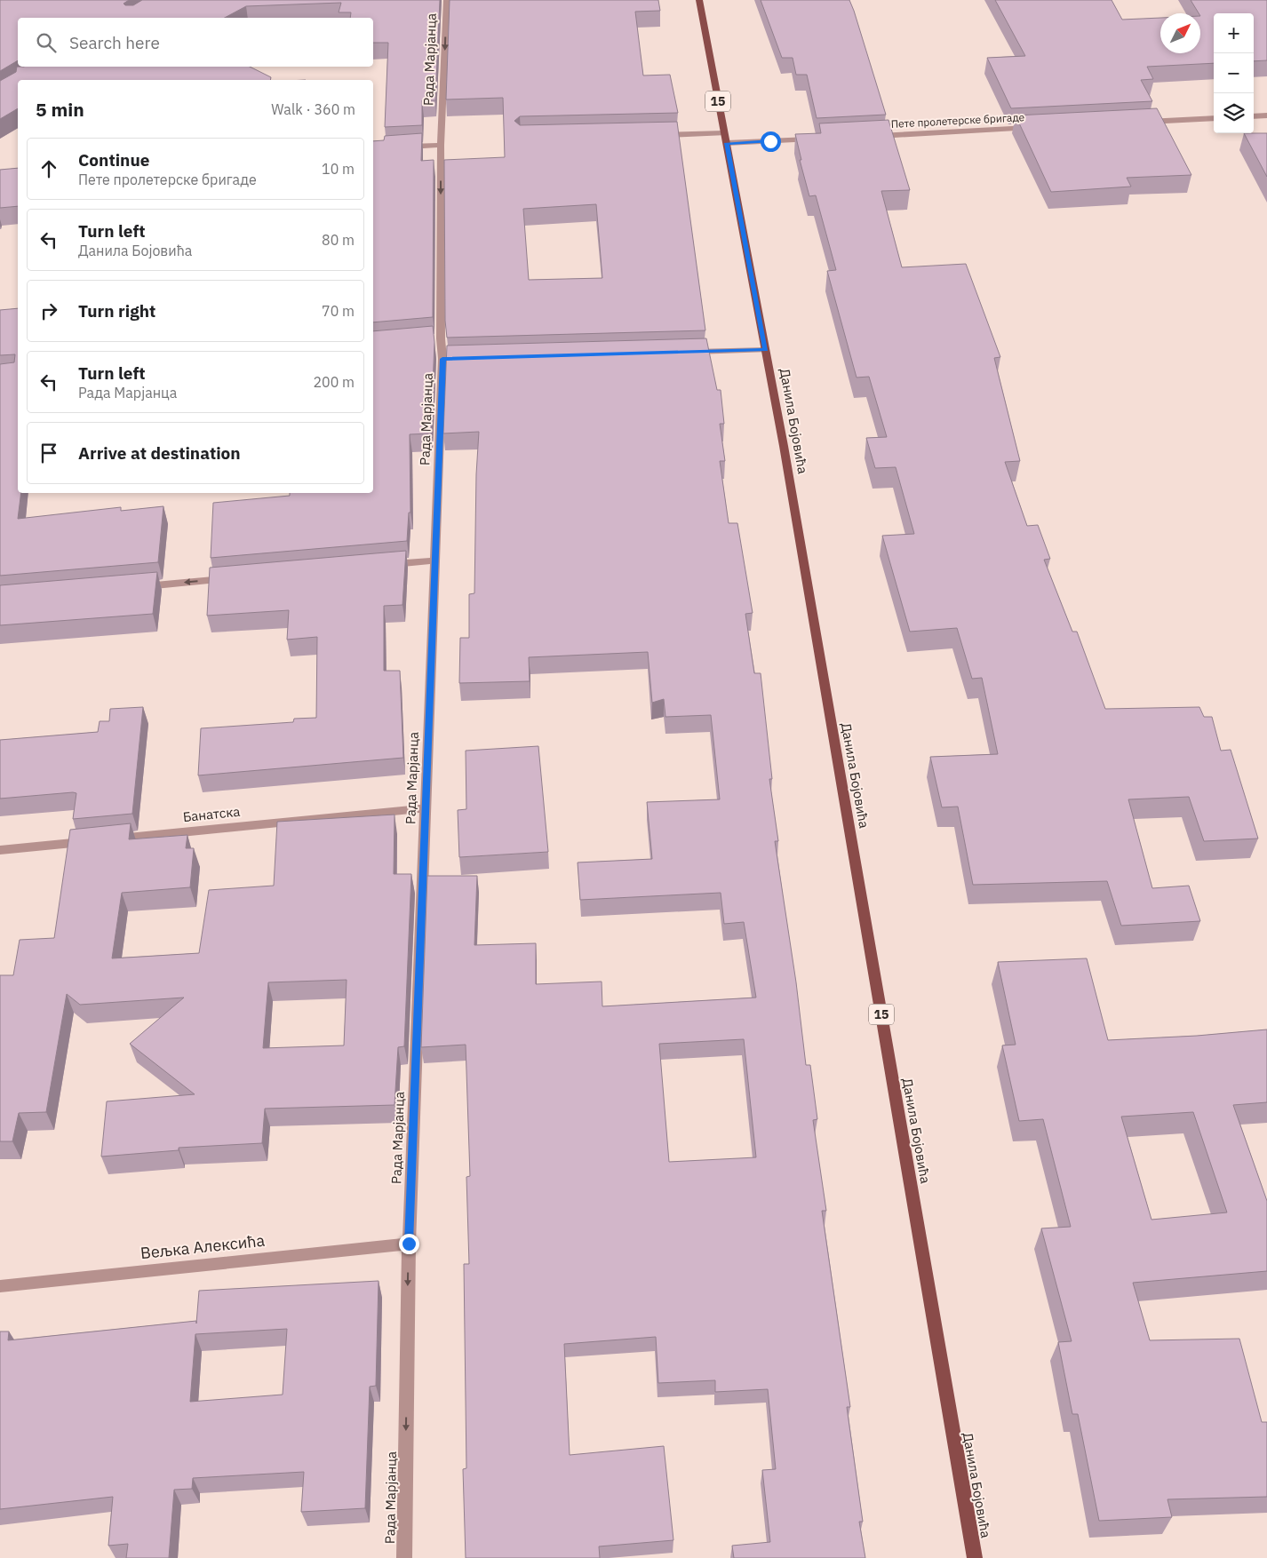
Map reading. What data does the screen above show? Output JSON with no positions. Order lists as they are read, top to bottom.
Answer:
{
  "streets": {
    "main road": ["15", "Данила Бојовића"],
    "street": [
      "Рада Марјанца",
      "Пете пролетерске бригаде",
      "Банатска",
      "Вељка Алексића"
    ]
  },
  "crossings": [
    ["Рада Марјанца", "Банатска"],
    ["Рада Марјанца", "Вељка Алексића"]
  ],
  "one_way": ["Рада Марјанца"],
  "north": "top right",
  "page": {
    "map_buttons": ["+", "−"],
    "search": "Search here",
    "heading": ["5 min", "Walk · 360 m"],
    "list": [
      ["Continue", "Пете пролетерске бригаде", "10 m"],
      ["Turn left", "Данила Бојовића", "80 m"],
      ["Turn right", "70 m"],
      ["Turn left", "Рада Марјанца", "200 m"],
      "Arrive at destination"
    ]
  }
}
